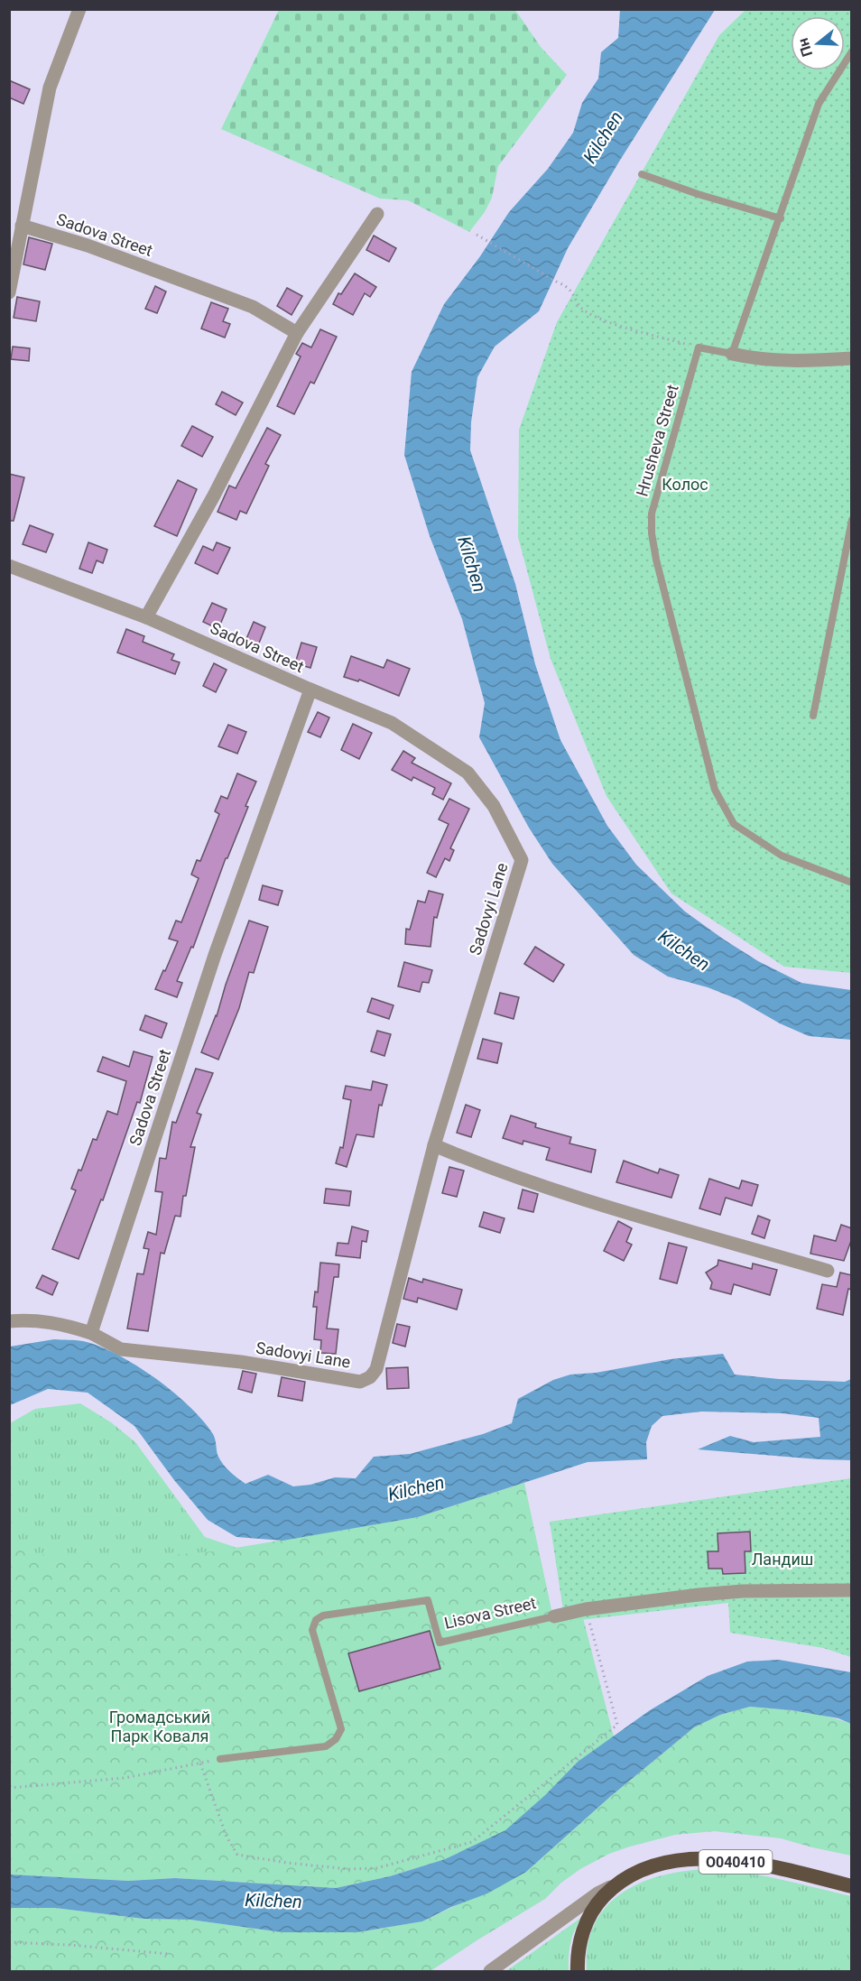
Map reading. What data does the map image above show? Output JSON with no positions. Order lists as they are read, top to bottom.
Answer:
{
  "streets": {
    "highway": ["О040410"],
    "street": ["Sadova Street", "Sadovyi Lane", "Lisova Street"],
    "lane": ["Hrusheva Street"]
  },
  "crossings": [
    ["Sadova Street", "Sadovyi Lane"]
  ],
  "water": ["Kilchen"],
  "parks": ["Колос", "Ландиш", "Громадський Парк Коваля"],
  "north": "left"
}
